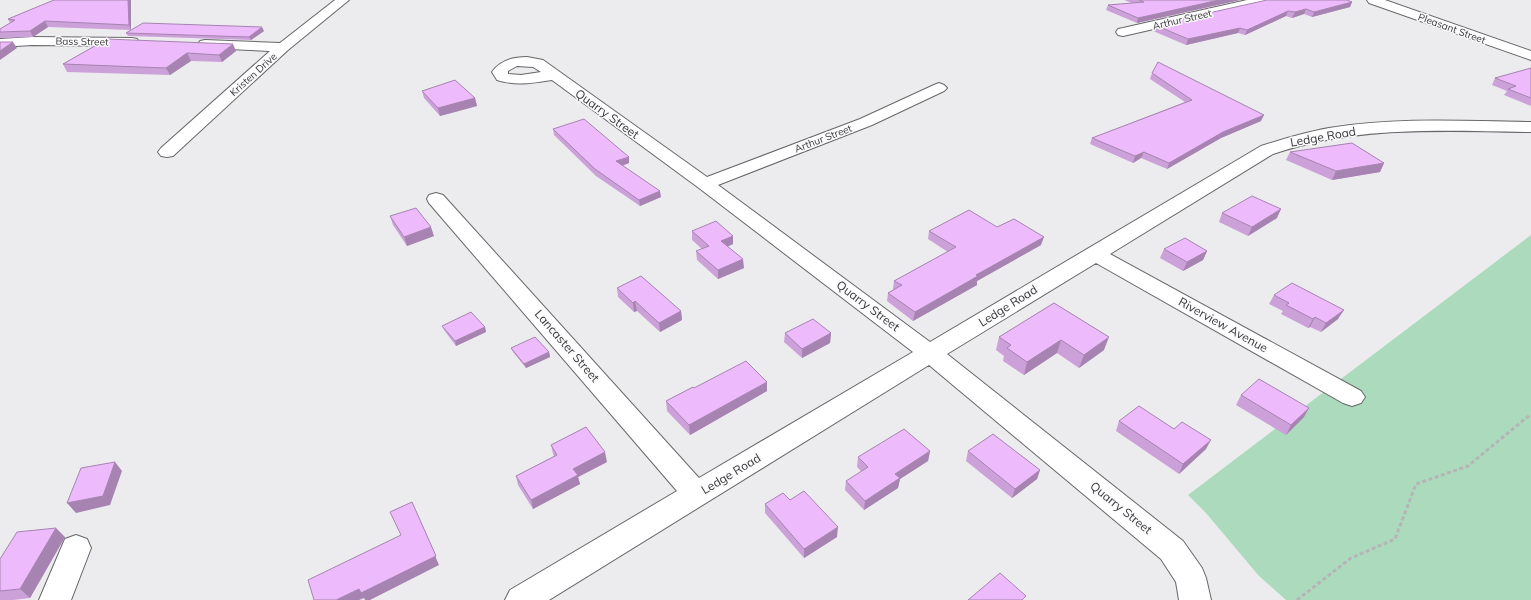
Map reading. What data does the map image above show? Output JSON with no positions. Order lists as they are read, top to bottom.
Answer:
{
  "streets": {
    "street": [
      "Arthur Street",
      "Pleasant Street",
      "Bass Street",
      "Kristen Drive",
      "Quarry Street",
      "Ledge Road",
      "Riverview Avenue",
      "Lancaster Street"
    ]
  },
  "crossings": [
    ["Arthur Street", "Quarry Street"],
    ["Quarry Street", "Ledge Road"],
    ["Ledge Road", "Riverview Avenue"],
    ["Ledge Road", "Lancaster Street"]
  ]
}
